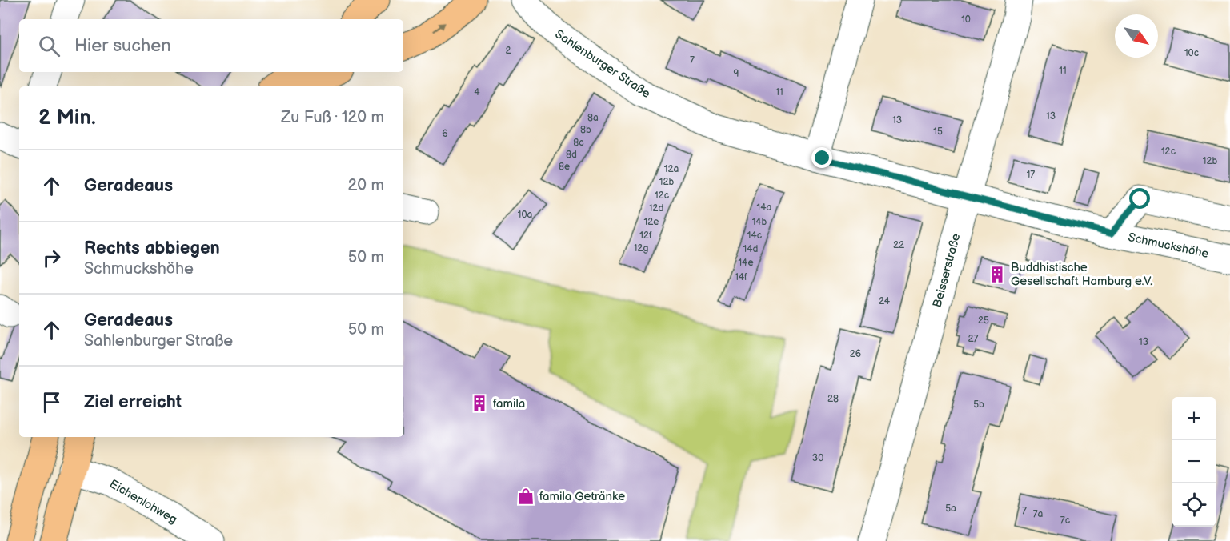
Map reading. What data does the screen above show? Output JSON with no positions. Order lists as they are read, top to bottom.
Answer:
{
  "streets": {
    "street": [
      "Sahlenburger Straße",
      "Schmuckshöhe",
      "Beisserstraße",
      "Eichenlohweg"
    ]
  },
  "crossings": [
    ["Sahlenburger Straße", "Schmuckshöhe"],
    ["Sahlenburger Straße", "Beisserstraße"],
    ["Schmuckshöhe", "Beisserstraße"]
  ],
  "places": {
    "building": ["Buddhistische Gesellschaft Hamburg e.V.", "famila"],
    "shop": ["famila Getränke"]
  },
  "house_numbers": [
    "10",
    "2",
    "10c",
    "7",
    "11",
    "9",
    "4",
    "11",
    "13",
    "8a",
    "13",
    "8b",
    "15",
    "6",
    "8c",
    "12c",
    "8d",
    "12b",
    "8e",
    "12a",
    "17",
    "12b",
    "12c",
    "14a",
    "12d",
    "10a",
    "12e",
    "14b",
    "12f",
    "14c",
    "22",
    "12g",
    "14d",
    "14e",
    "14f",
    "24",
    "25",
    "27",
    "13",
    "26",
    "28",
    "5b",
    "30",
    "5a",
    "7",
    "7a",
    "7c"
  ],
  "north": "bottom right",
  "page": {
    "search": "Hier suchen",
    "heading": ["2 Min.", "Zu Fuß · 120 m"],
    "list": [
      ["Geradeaus", "20 m"],
      ["Rechts abbiegen", "Schmuckshöhe", "50 m"],
      ["Geradeaus", "Sahlenburger Straße", "50 m"],
      "Ziel erreicht"
    ],
    "map_buttons": ["+", "−"]
  }
}
